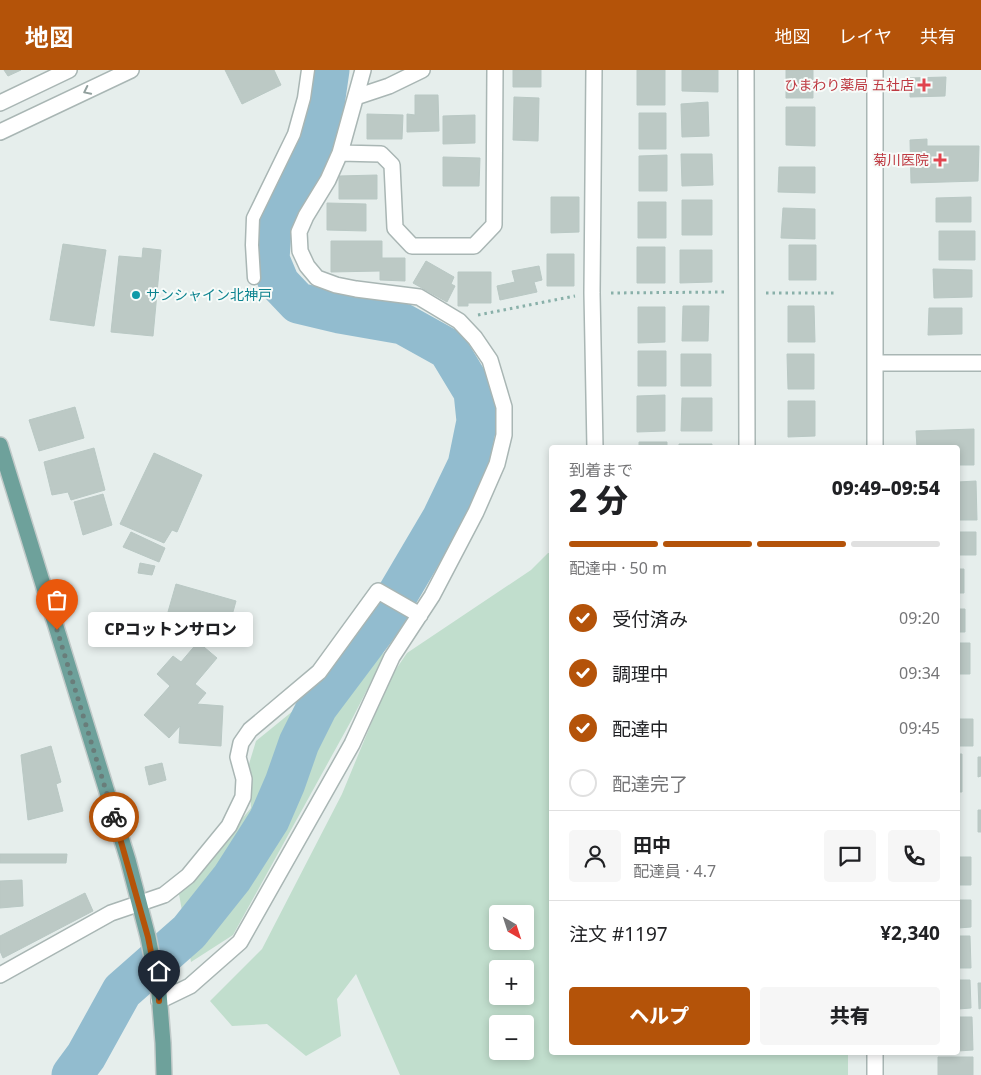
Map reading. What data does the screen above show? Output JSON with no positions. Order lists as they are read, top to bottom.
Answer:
{
  "places": {
    "health": ["ひまわり薬局 五社店", "菊川医院"],
    "other": ["サンシャイン北神戸", "CPコットンサロン"]
  },
  "north": "bottom right",
  "page": {
    "header": "地図",
    "nav": ["地図", "レイヤ", "共有"],
    "heading": ["2 分", "到着まで", "09:49–09:54"],
    "panel": [
      "田中",
      "配達員 · 4.7",
      "注文 #1197",
      "¥2,340"
    ],
    "bar": "配達中 · 50 m",
    "list": [
      ["受付済み", "09:20"],
      ["調理中", "09:34"],
      ["配達中", "09:45"],
      "配達完了"
    ],
    "bubble": "CPコットンサロン",
    "map_buttons": ["+", "−"],
    "buttons": ["ヘルプ", "共有"]
  }
}
